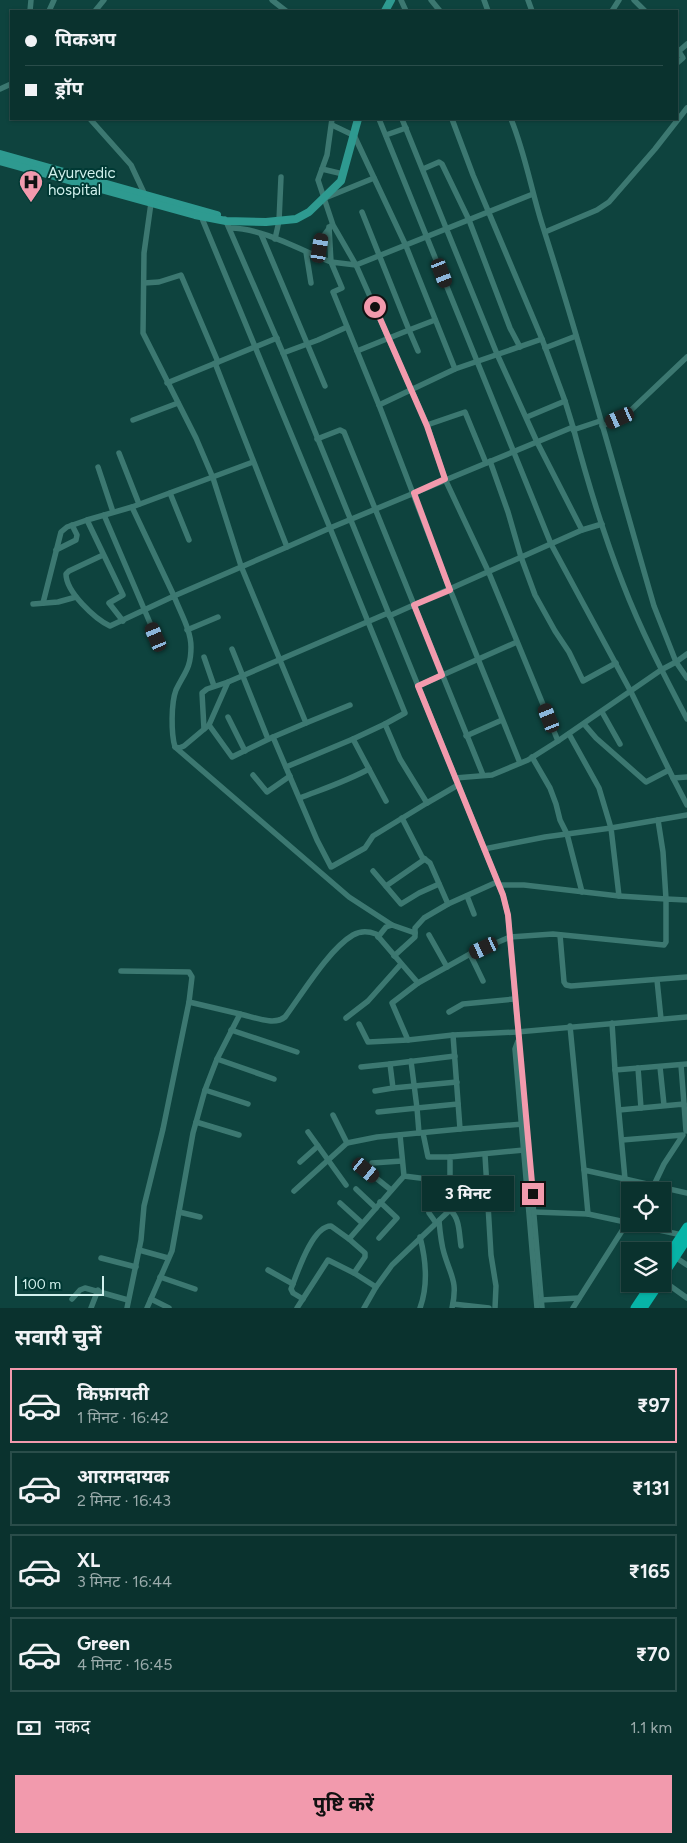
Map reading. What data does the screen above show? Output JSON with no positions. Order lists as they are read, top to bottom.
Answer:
{
  "places": {
    "hospital": ["Ayurvedic hospital"]
  },
  "scale_bar": "100 m",
  "page": {
    "banner": ["पिकअप", "ड्रॉप"],
    "bubble": "3 मिनट",
    "scale": "100 m",
    "heading": "सवारी चुनें",
    "list": [
      {
        "name": "किफ़ायती",
        "note": "1 मिनट · 16:42",
        "value": "₹97"
      },
      {
        "name": "आरामदायक",
        "note": "2 मिनट · 16:43",
        "value": "₹131"
      },
      {
        "name": "XL",
        "note": "3 मिनट · 16:44",
        "value": "₹165"
      },
      {
        "name": "Green",
        "note": "4 मिनट · 16:45",
        "value": "₹70"
      }
    ],
    "pay": ["नकद", "1.1 km"],
    "buttons": "पुष्टि करें"
  }
}
